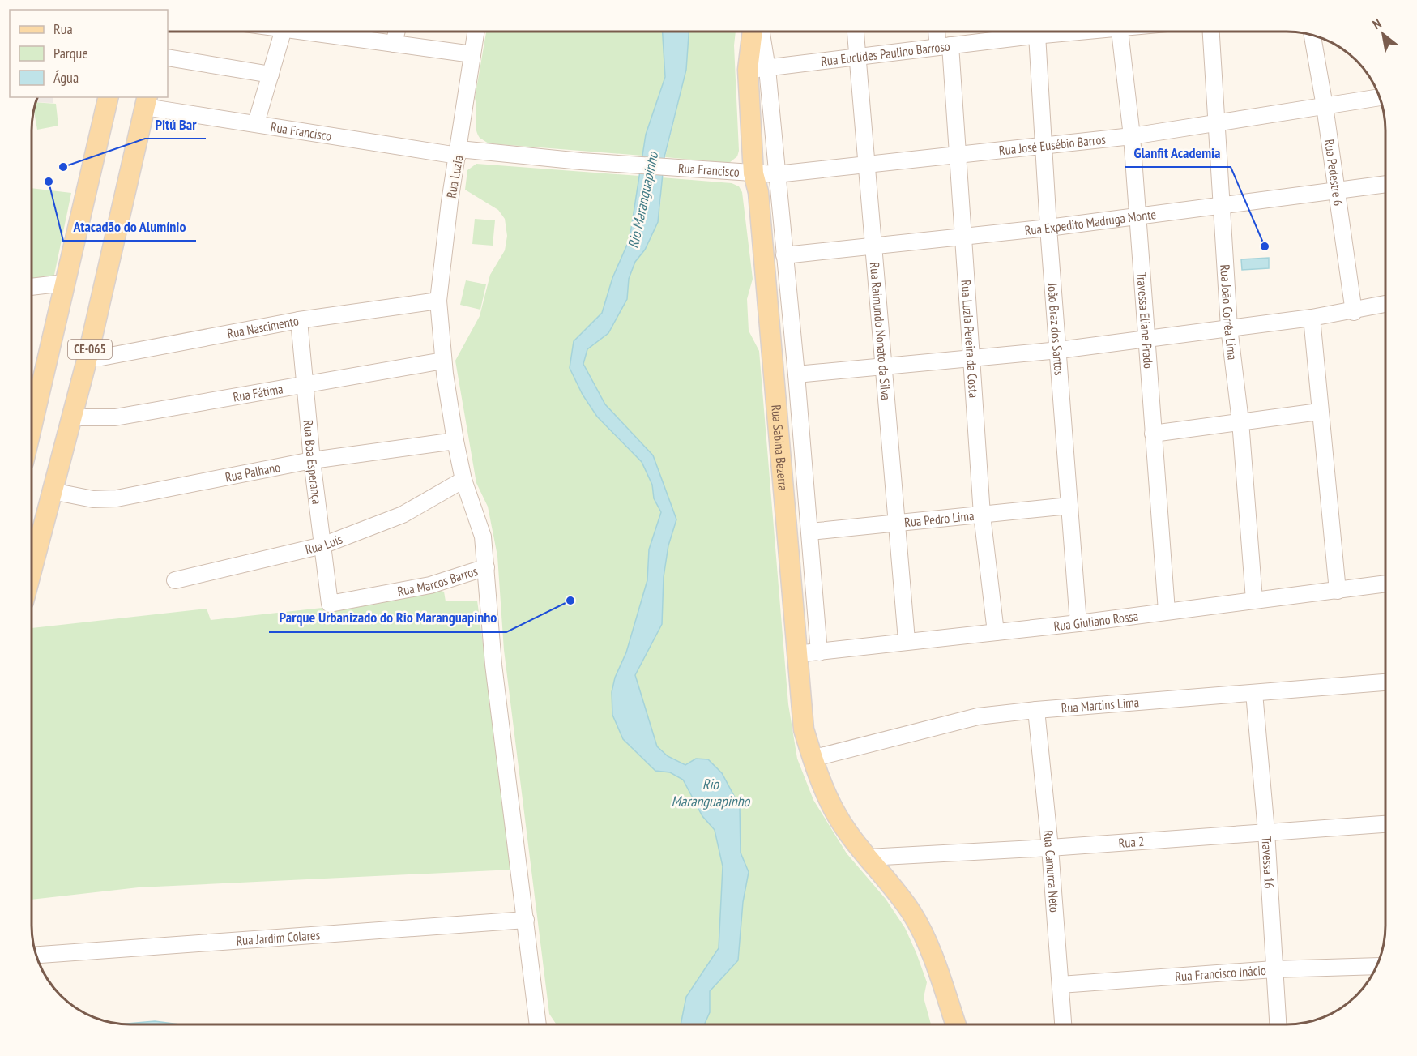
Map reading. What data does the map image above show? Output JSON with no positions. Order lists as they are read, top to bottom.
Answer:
{
  "streets": {
    "main road": ["CE-065", "Rua Sabina Bezerra"],
    "street": [
      "Rua Euclides Paulino Barroso",
      "Rua Francisco",
      "Rua José Eusébio Barros",
      "Rua Pedestre 6",
      "Rua Luzia",
      "Rua Expedito Madruga Monte",
      "Rua João Corrêa Lima",
      "Travessa Eliane Prado",
      "Rua Nascimento",
      "João Braz dos Santos",
      "Rua Raimundo Nonato da Silva",
      "Rua Luzia Pereira da Costa",
      "Rua Fátima",
      "Rua Boa Esperança",
      "Rua Palhano",
      "Rua Pedro Lima",
      "Rua Luís",
      "Rua Marcos Barros",
      "Rua Giuliano Rossa",
      "Rua Martins Lima",
      "Rua 2",
      "Travessa 16",
      "Rua Camurca Neto",
      "Rua Jardim Colares",
      "Rua Francisco Inácio"
    ]
  },
  "crossings": [
    ["Rua Euclides Paulino Barroso", "João Braz dos Santos"],
    ["Rua Euclides Paulino Barroso", "Rua Raimundo Nonato da Silva"],
    ["Rua Euclides Paulino Barroso", "Rua Luzia Pereira da Costa"],
    ["Rua Euclides Paulino Barroso", "Rua Sabina Bezerra"],
    ["Rua Francisco", "Rua José Eusébio Barros"],
    ["Rua Francisco", "Rua Luzia"],
    ["Rua Francisco", "CE-065"],
    ["Rua Francisco", "Rua Sabina Bezerra"],
    ["Rua José Eusébio Barros", "Rua Pedestre 6"],
    ["Rua José Eusébio Barros", "Rua João Corrêa Lima"],
    ["Rua José Eusébio Barros", "Travessa Eliane Prado"],
    ["Rua José Eusébio Barros", "João Braz dos Santos"],
    ["Rua José Eusébio Barros", "Rua Raimundo Nonato da Silva"],
    ["Rua José Eusébio Barros", "Rua Luzia Pereira da Costa"],
    ["Rua Pedestre 6", "Rua Expedito Madruga Monte"],
    ["Rua Luzia", "Rua Nascimento"],
    ["Rua Expedito Madruga Monte", "Rua João Corrêa Lima"],
    ["Rua Expedito Madruga Monte", "Travessa Eliane Prado"],
    ["Rua Expedito Madruga Monte", "João Braz dos Santos"],
    ["Rua Expedito Madruga Monte", "Rua Raimundo Nonato da Silva"],
    ["Rua Expedito Madruga Monte", "Rua Luzia Pereira da Costa"],
    ["Rua João Corrêa Lima", "Rua Giuliano Rossa"],
    ["Travessa Eliane Prado", "Rua Giuliano Rossa"],
    ["Rua Nascimento", "CE-065"],
    ["Rua Nascimento", "Rua Boa Esperança"],
    ["João Braz dos Santos", "Rua Pedro Lima"],
    ["João Braz dos Santos", "Rua Giuliano Rossa"],
    ["Rua Raimundo Nonato da Silva", "Rua Pedro Lima"],
    ["Rua Raimundo Nonato da Silva", "Rua Giuliano Rossa"],
    ["Rua Luzia Pereira da Costa", "Rua Pedro Lima"],
    ["Rua Luzia Pereira da Costa", "Rua Giuliano Rossa"],
    ["CE-065", "Rua Fátima"],
    ["CE-065", "Rua Palhano"],
    ["Rua Fátima", "Rua Boa Esperança"],
    ["Rua Sabina Bezerra", "Rua Giuliano Rossa"],
    ["Rua Sabina Bezerra", "Rua Martins Lima"],
    ["Rua Sabina Bezerra", "Rua 2"],
    ["Rua Boa Esperança", "Rua Palhano"],
    ["Rua Boa Esperança", "Rua Luís"],
    ["Rua Boa Esperança", "Rua Marcos Barros"],
    ["Rua Martins Lima", "Travessa 16"],
    ["Rua Martins Lima", "Rua Camurca Neto"],
    ["Rua 2", "Travessa 16"],
    ["Rua 2", "Rua Camurca Neto"],
    ["Travessa 16", "Rua Francisco Inácio"],
    ["Rua Camurca Neto", "Rua Francisco Inácio"]
  ],
  "water": ["Rio Maranguapinho"],
  "places": [
    "Pitú Bar",
    "Atacadão do Alumínio",
    "Glanfit Academia",
    "Parque Urbanizado do Rio Maranguapinho"
  ],
  "legend": ["Rua", "Parque", "Água"],
  "north": "top left"
}
